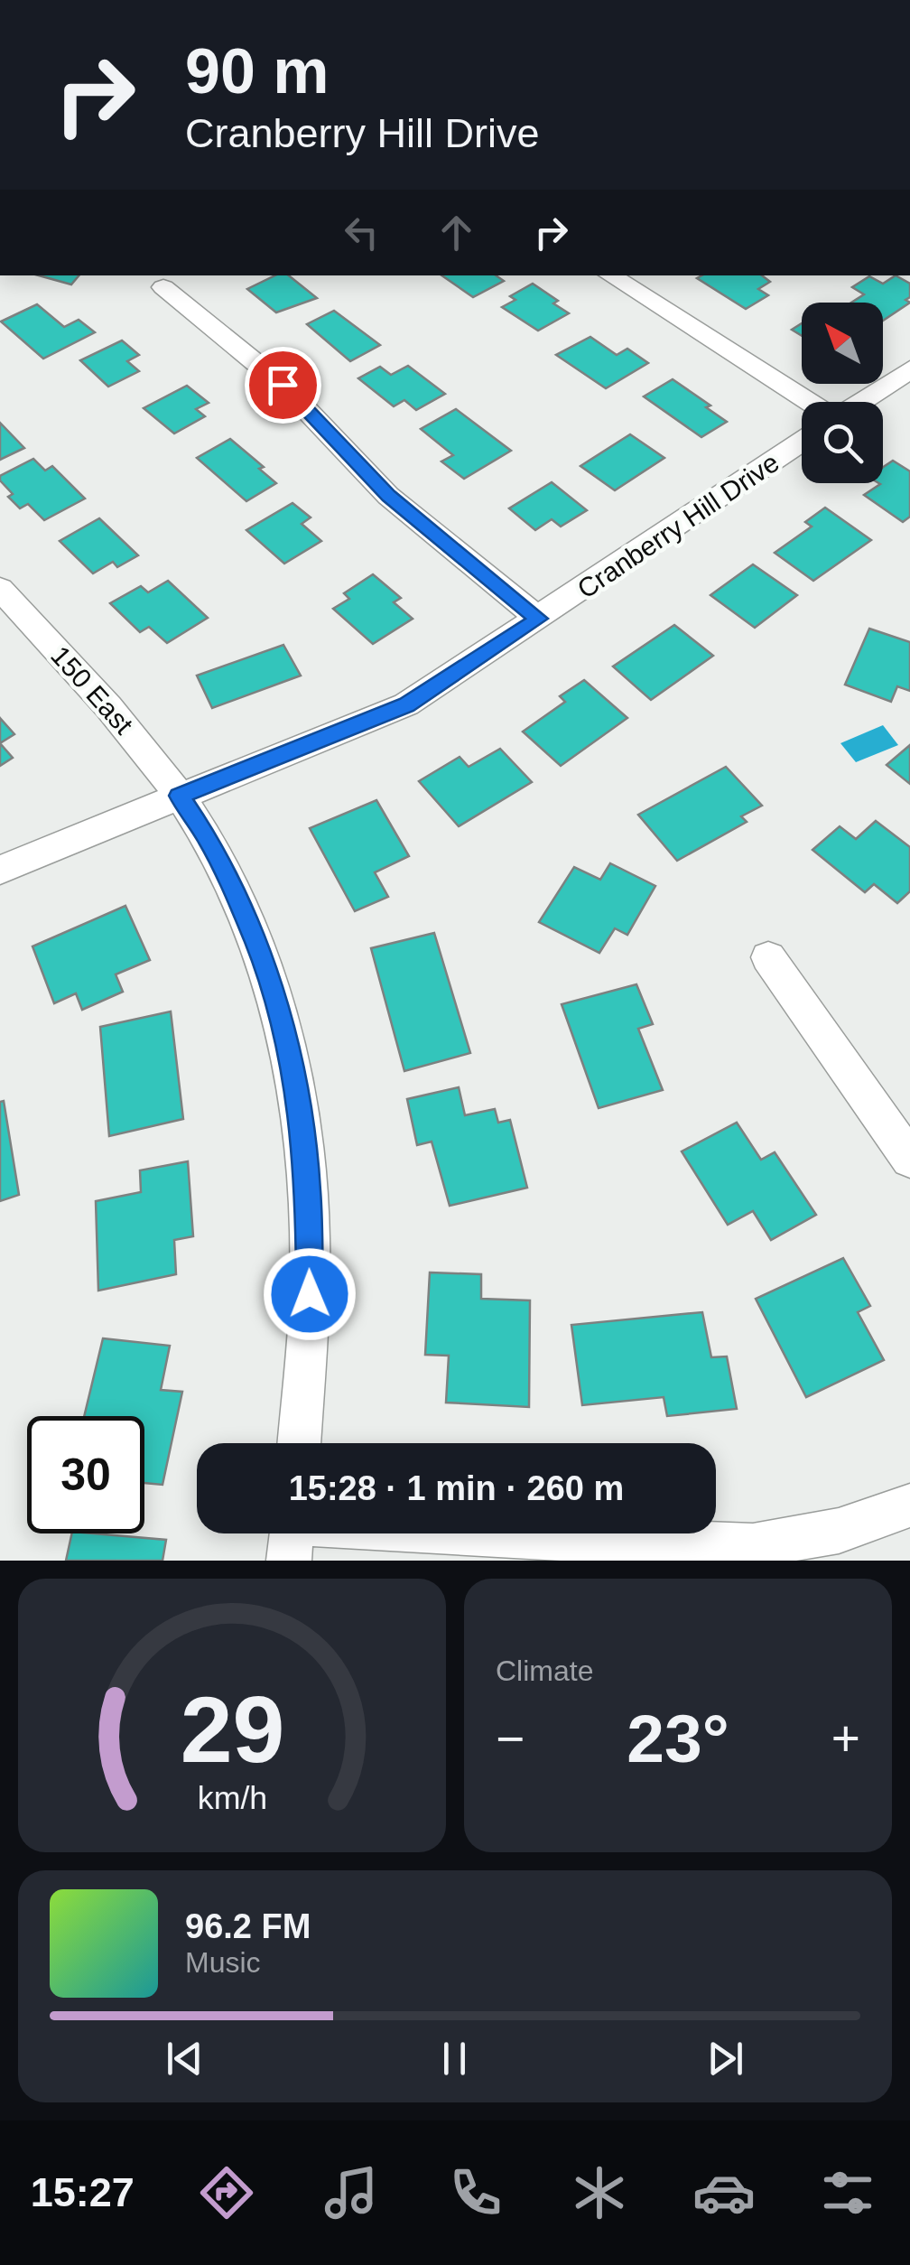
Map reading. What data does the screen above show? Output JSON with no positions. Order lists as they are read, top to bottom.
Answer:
{
  "streets": {
    "street": ["Cranberry Hill Drive", "150 East"]
  },
  "crossings": [
    ["Cranberry Hill Drive", "150 East"]
  ],
  "north": "top left",
  "page": {
    "turn": ["90 m", "Cranberry Hill Drive"],
    "limit": "30",
    "trip": "15:28 · 1 min · 260 m",
    "tile": "Climate",
    "heat": ["−", "23°", "+"],
    "song": ["96.2 FM", "Music"],
    "tabs": "15:27",
    "gauge": ["29", "km/h"]
  }
}
